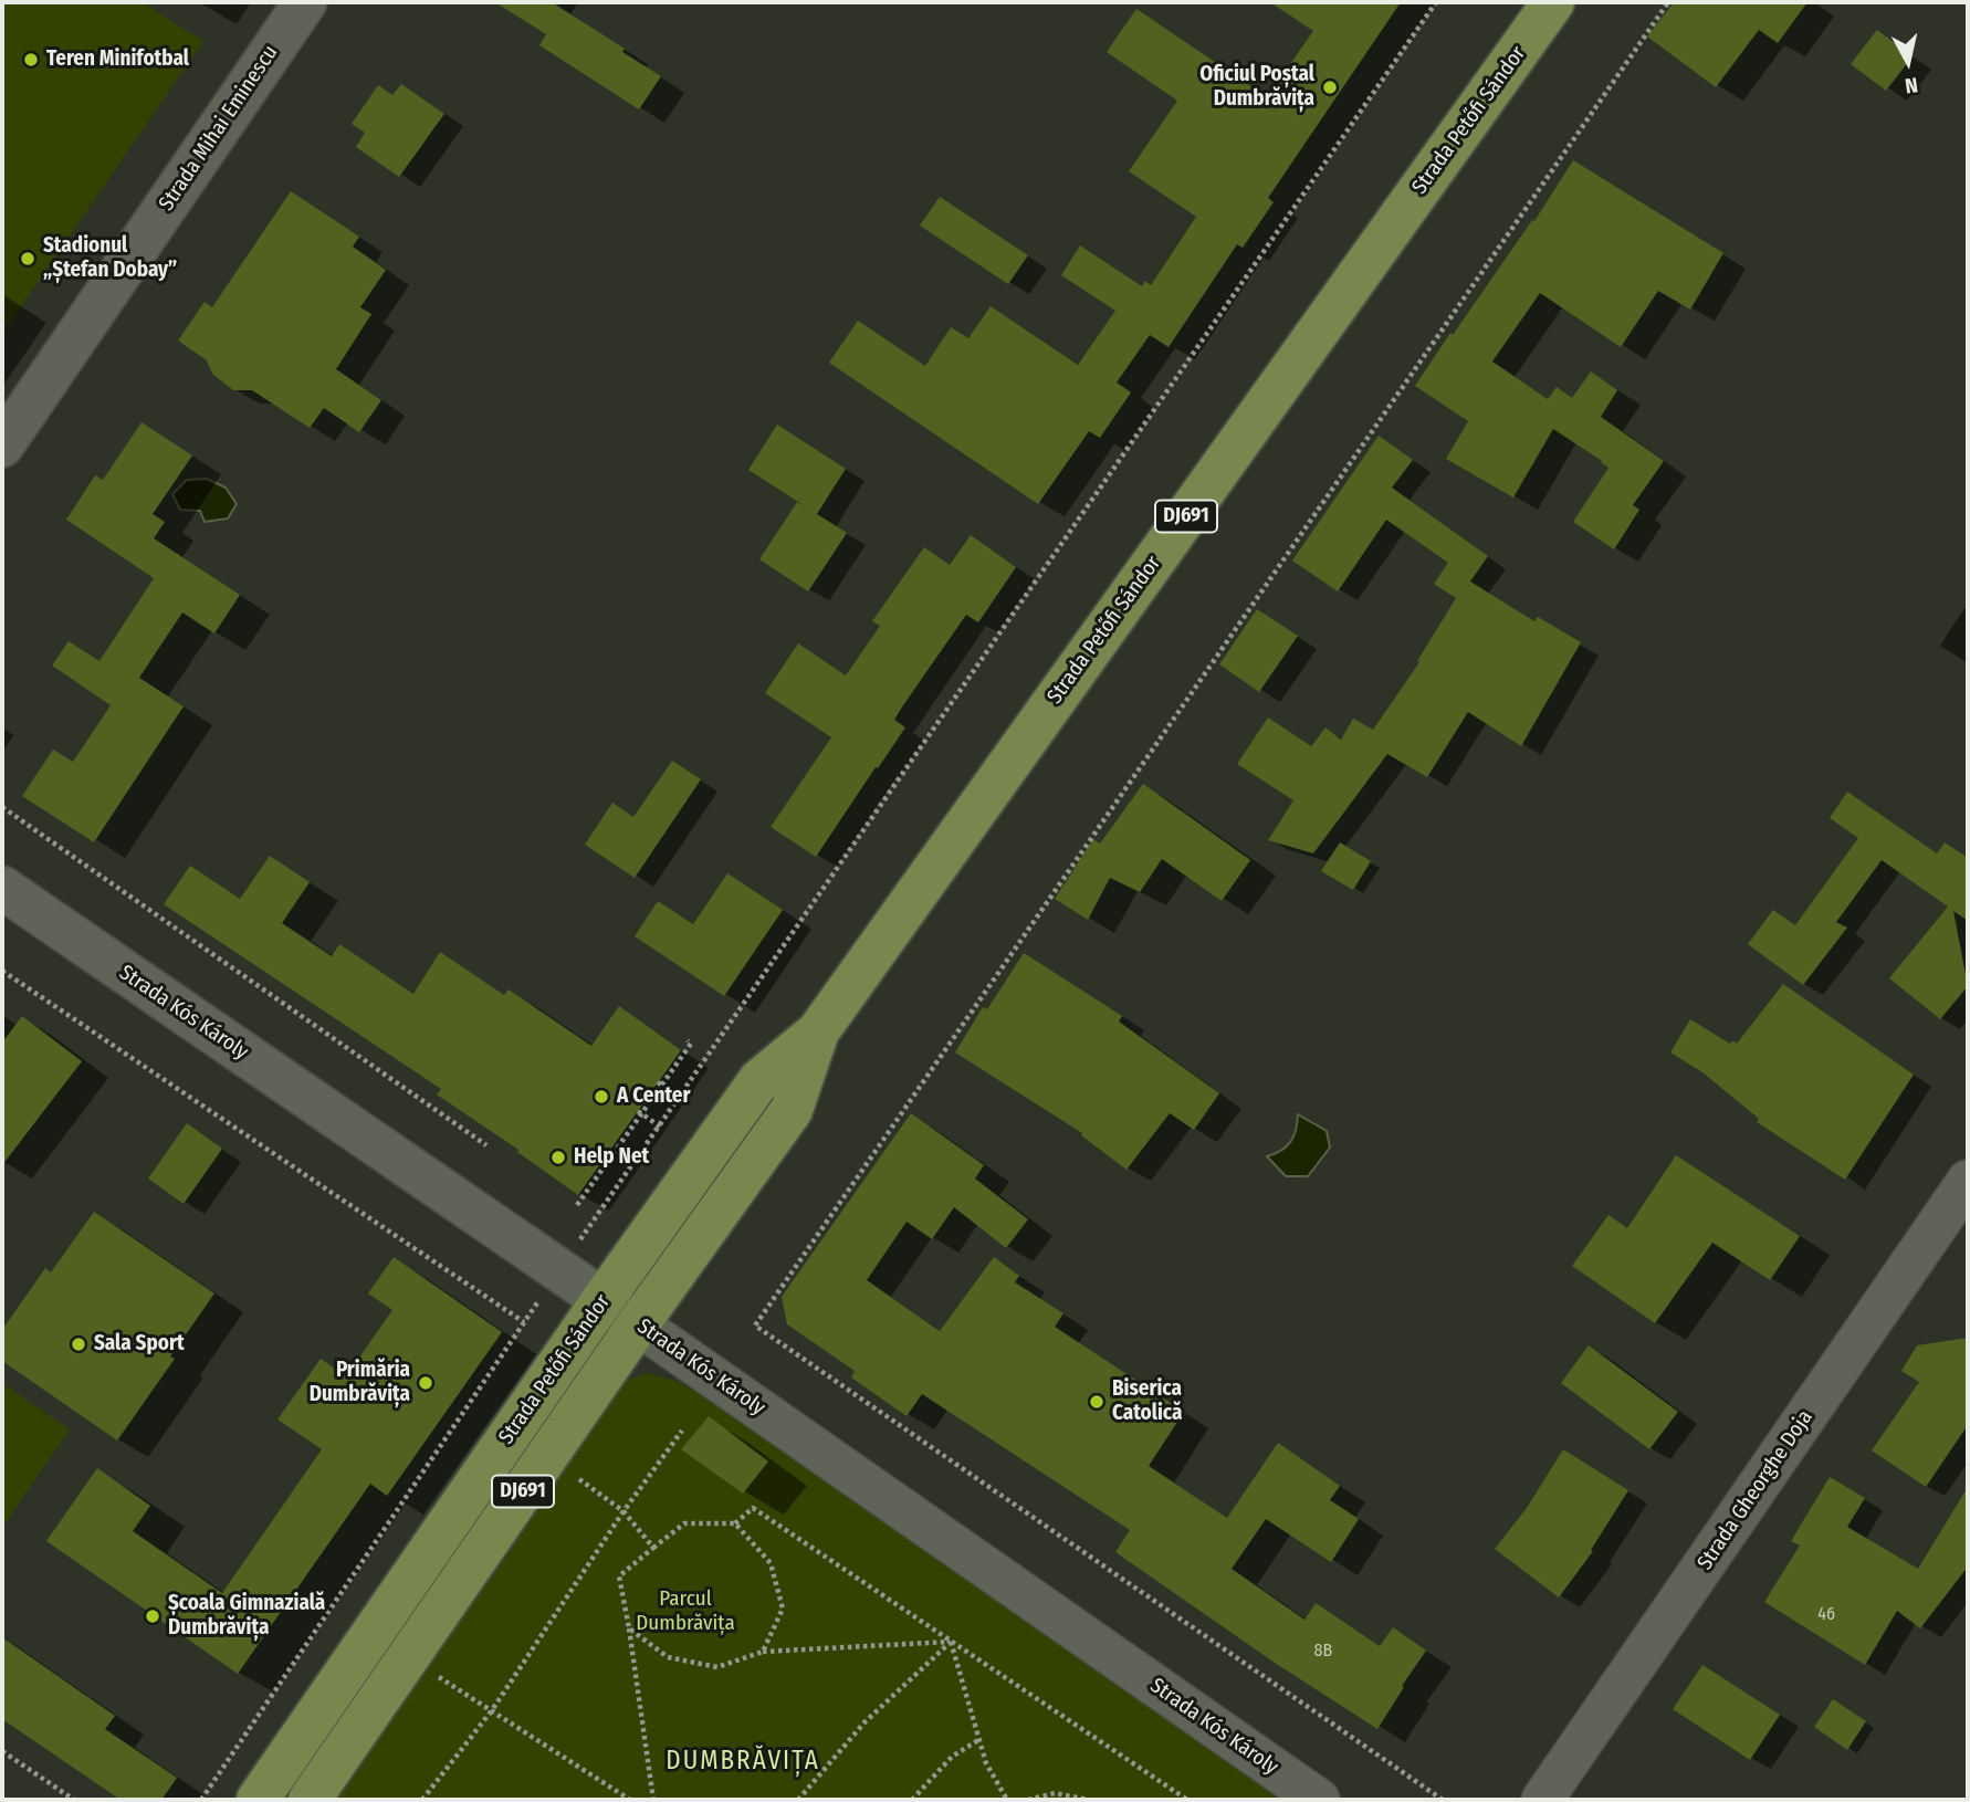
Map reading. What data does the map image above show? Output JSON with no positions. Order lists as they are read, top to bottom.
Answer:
{
  "streets": {
    "main road": ["Strada Petőfi Sándor", "DJ691"],
    "street": ["Strada Mihai Eminescu", "Strada Kós Károly", "Strada Gheorghe Doja"]
  },
  "crossings": [
    ["Strada Petőfi Sándor", "Strada Kós Károly"]
  ],
  "districts": ["DUMBRĂVIȚA"],
  "parks": ["Parcul Dumbrăvița"],
  "places": [
    "Teren Minifotbal",
    "Oficiul Poștal Dumbrăvița",
    "Stadionul „Ștefan Dobay”",
    "A Center",
    "Help Net",
    "Sala Sport",
    "Primăria Dumbrăvița",
    "Biserica Catolică",
    "Școala Gimnazială Dumbrăvița"
  ],
  "house_numbers": ["46", "8B"],
  "north": "bottom"
}
